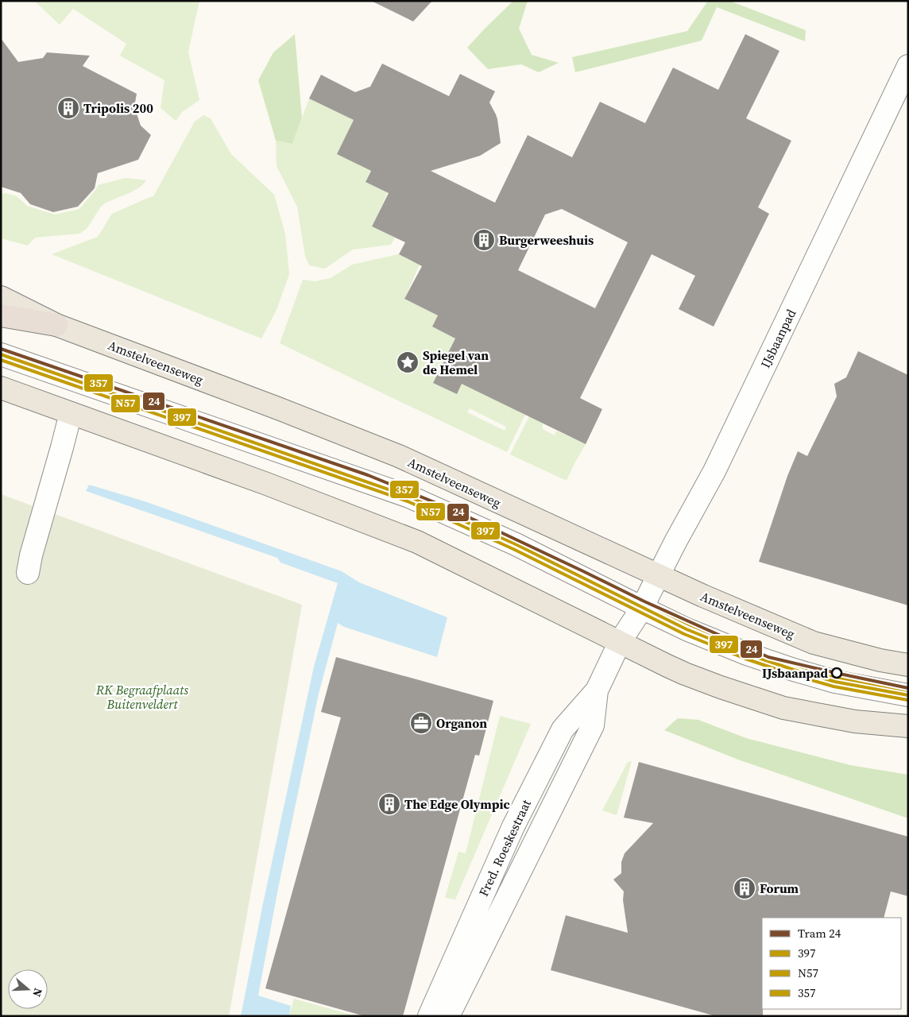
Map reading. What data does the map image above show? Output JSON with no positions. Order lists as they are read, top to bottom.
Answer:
{
  "streets": {
    "main road": ["Amstelveenseweg"],
    "street": ["IJsbaanpad", "Fred. Roeskestraat"]
  },
  "crossings": [
    ["IJsbaanpad", "Amstelveenseweg"],
    ["IJsbaanpad", "Fred. Roeskestraat"]
  ],
  "parks": ["RK Begraafplaats Buitenveldert"],
  "places": {
    "building": [
      "Tripolis 200",
      "Burgerweeshuis",
      "The Edge Olympic",
      "Forum"
    ],
    "place": ["Spiegel van de Hemel"],
    "other": ["IJsbaanpad"],
    "office": ["Organon"]
  },
  "lines": [
    "tram line 24",
    "transit line 357",
    "transit line 397",
    "transit line N57"
  ],
  "legend": [
    "Tram 24",
    "397",
    "N57",
    "357"
  ],
  "north": "right"
}
